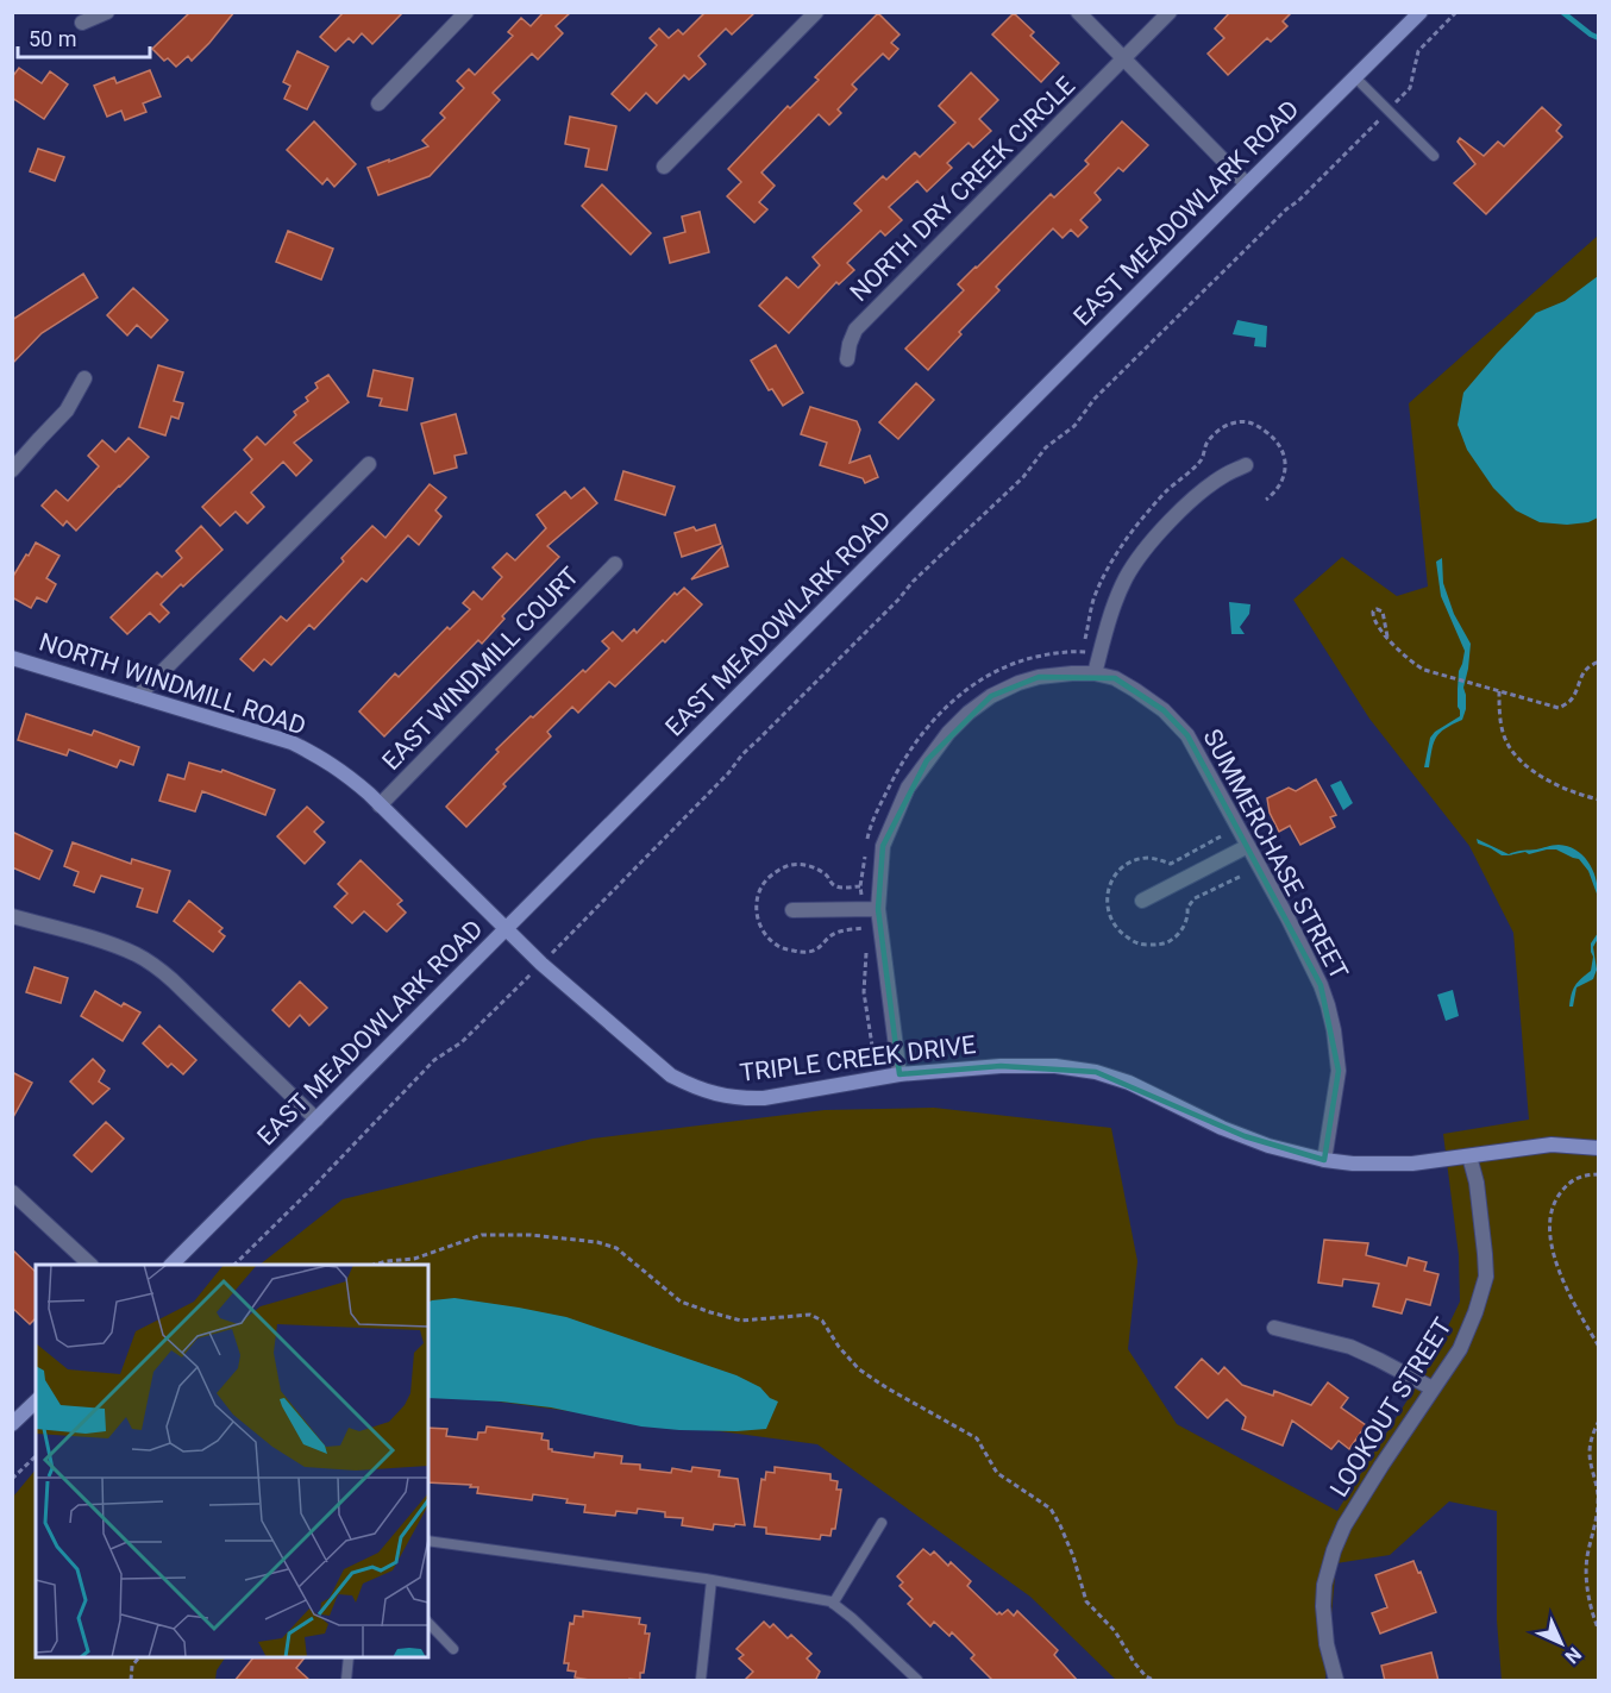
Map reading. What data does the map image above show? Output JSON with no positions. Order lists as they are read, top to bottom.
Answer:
{
  "streets": {
    "main road": ["EAST MEADOWLARK ROAD", "NORTH WINDMILL ROAD", "TRIPLE CREEK DRIVE"],
    "street": [
      "NORTH DRY CREEK CIRCLE",
      "EAST WINDMILL COURT",
      "SUMMERCHASE STREET",
      "LOOKOUT STREET"
    ]
  },
  "crossings": [
    ["EAST MEADOWLARK ROAD", "NORTH WINDMILL ROAD"],
    ["EAST MEADOWLARK ROAD", "TRIPLE CREEK DRIVE"],
    ["EAST WINDMILL COURT", "NORTH WINDMILL ROAD"],
    ["NORTH WINDMILL ROAD", "TRIPLE CREEK DRIVE"],
    ["SUMMERCHASE STREET", "TRIPLE CREEK DRIVE"],
    ["TRIPLE CREEK DRIVE", "LOOKOUT STREET"]
  ],
  "scale_bar": "50 m",
  "north": "bottom right"
}
